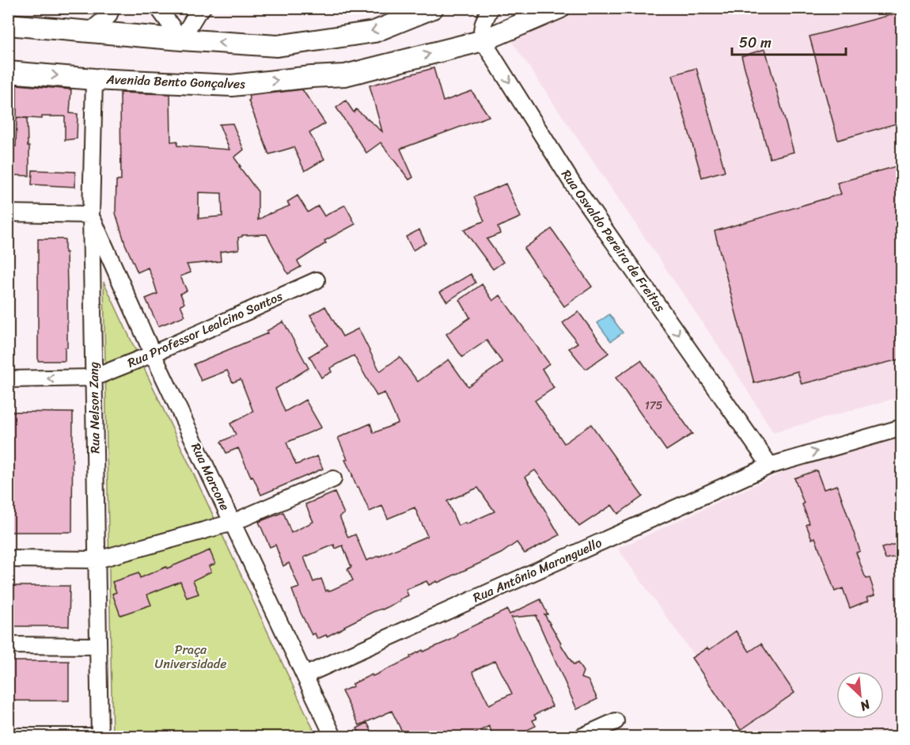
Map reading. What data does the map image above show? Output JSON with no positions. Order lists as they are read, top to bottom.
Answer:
{
  "streets": {
    "main road": ["Avenida Bento Gonçalves"],
    "street": [
      "Rua Osvaldo Pereira de Freitas",
      "Rua Professor Lealcino Santos",
      "Rua Nelson Zang",
      "Rua Marcone",
      "Rua Antônio Maranguello"
    ]
  },
  "crossings": [
    ["Avenida Bento Gonçalves", "Rua Osvaldo Pereira de Freitas"],
    ["Avenida Bento Gonçalves", "Rua Nelson Zang"],
    ["Rua Osvaldo Pereira de Freitas", "Rua Antônio Maranguello"],
    ["Rua Professor Lealcino Santos", "Rua Nelson Zang"],
    ["Rua Professor Lealcino Santos", "Rua Marcone"],
    ["Rua Nelson Zang", "Rua Marcone"],
    ["Rua Marcone", "Rua Antônio Maranguello"]
  ],
  "one_way": ["Rua Osvaldo Pereira de Freitas"],
  "parks": ["Praça Universidade"],
  "house_numbers": ["175"],
  "scale_bar": "50 m",
  "north": "bottom right"
}
